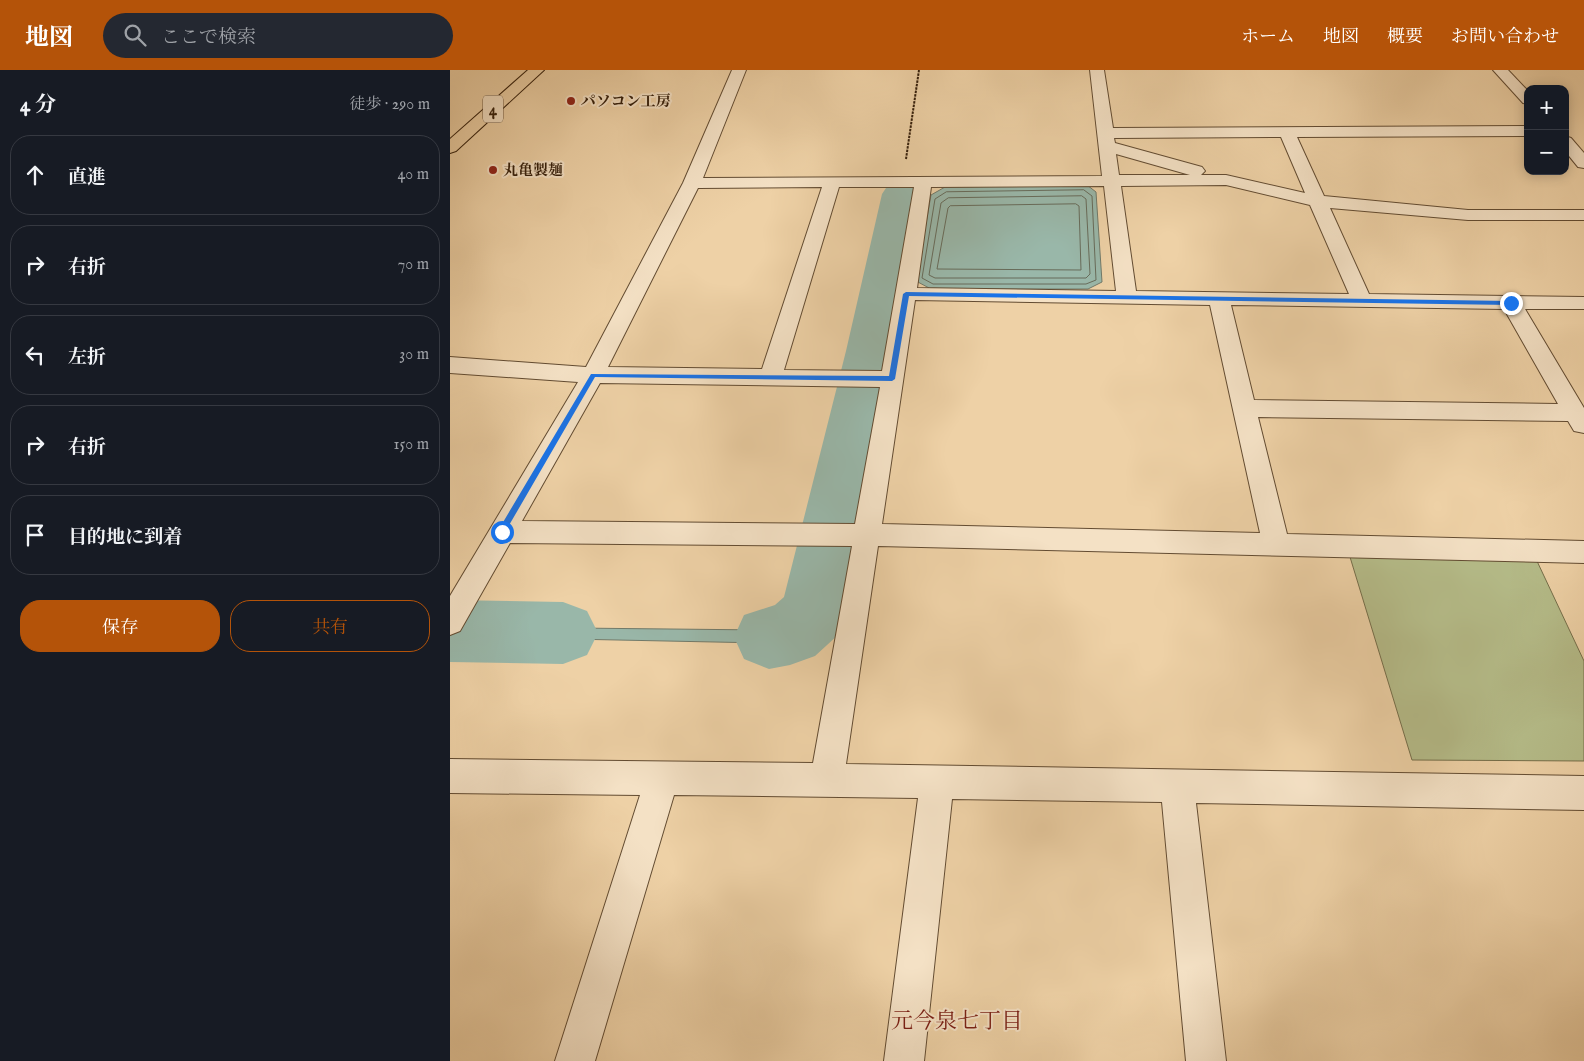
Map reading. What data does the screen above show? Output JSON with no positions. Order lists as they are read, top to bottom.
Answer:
{
  "streets": {
    "highway": ["4"]
  },
  "districts": ["元今泉七丁目"],
  "places": ["パソコン工房", "丸亀製麺"],
  "page": {
    "header": "地図",
    "search": "ここで検索",
    "nav": [
      "ホーム",
      "地図",
      "概要",
      "お問い合わせ"
    ],
    "heading": ["4 分", "徒歩 · 290 m"],
    "map_buttons": ["+", "−"],
    "list": [
      ["直進", "40 m"],
      ["右折", "70 m"],
      ["左折", "30 m"],
      ["右折", "150 m"],
      "目的地に到着"
    ],
    "buttons": ["保存", "共有"]
  }
}
